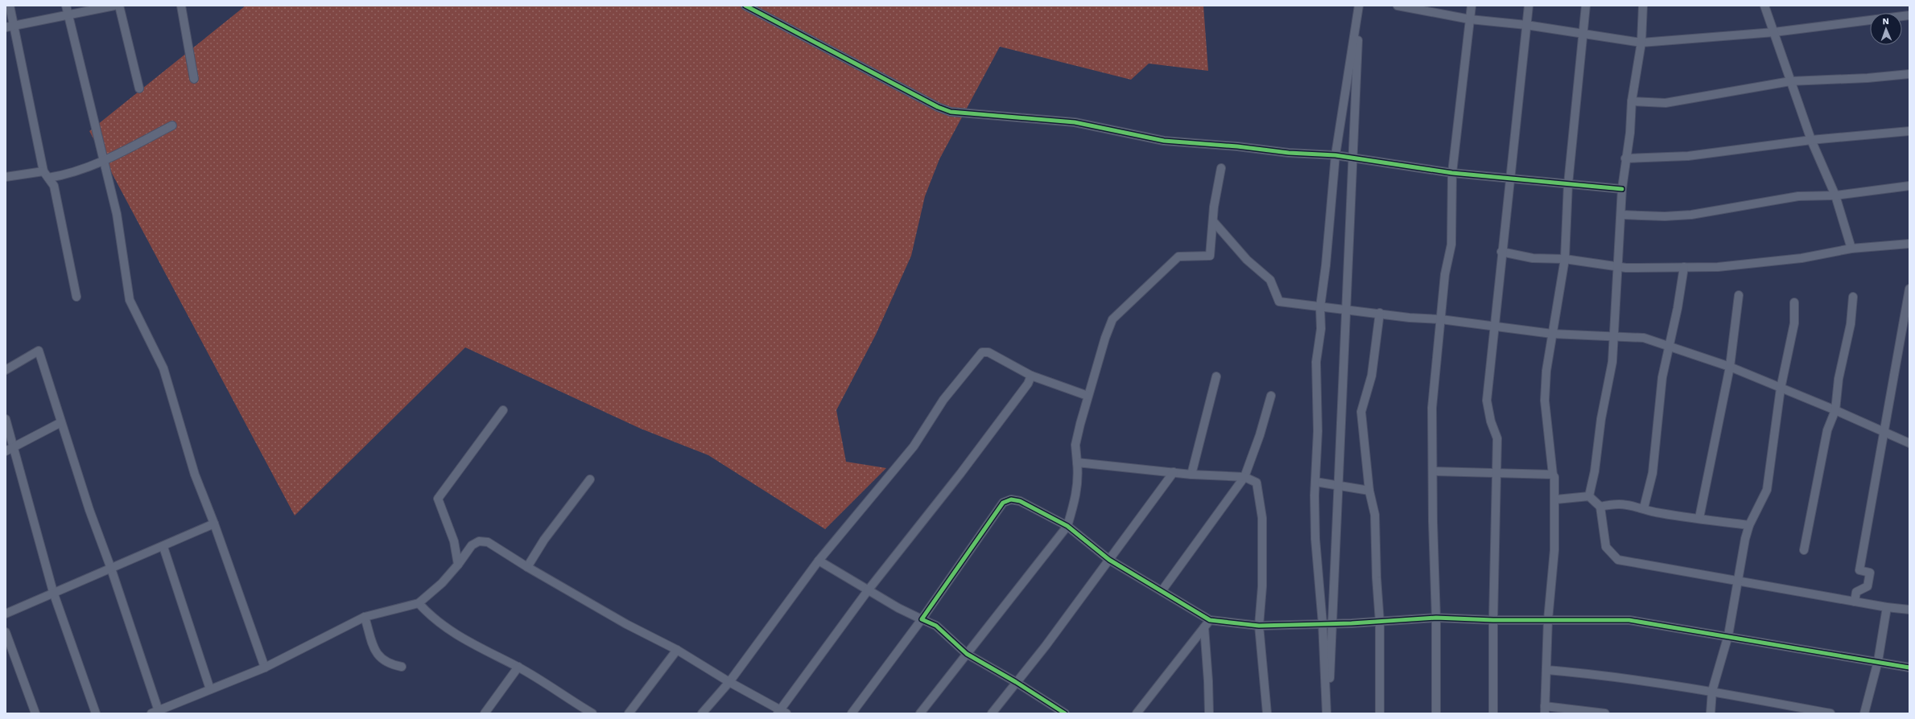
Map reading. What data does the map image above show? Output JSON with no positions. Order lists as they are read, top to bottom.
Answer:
{
  "north": "top"
}
